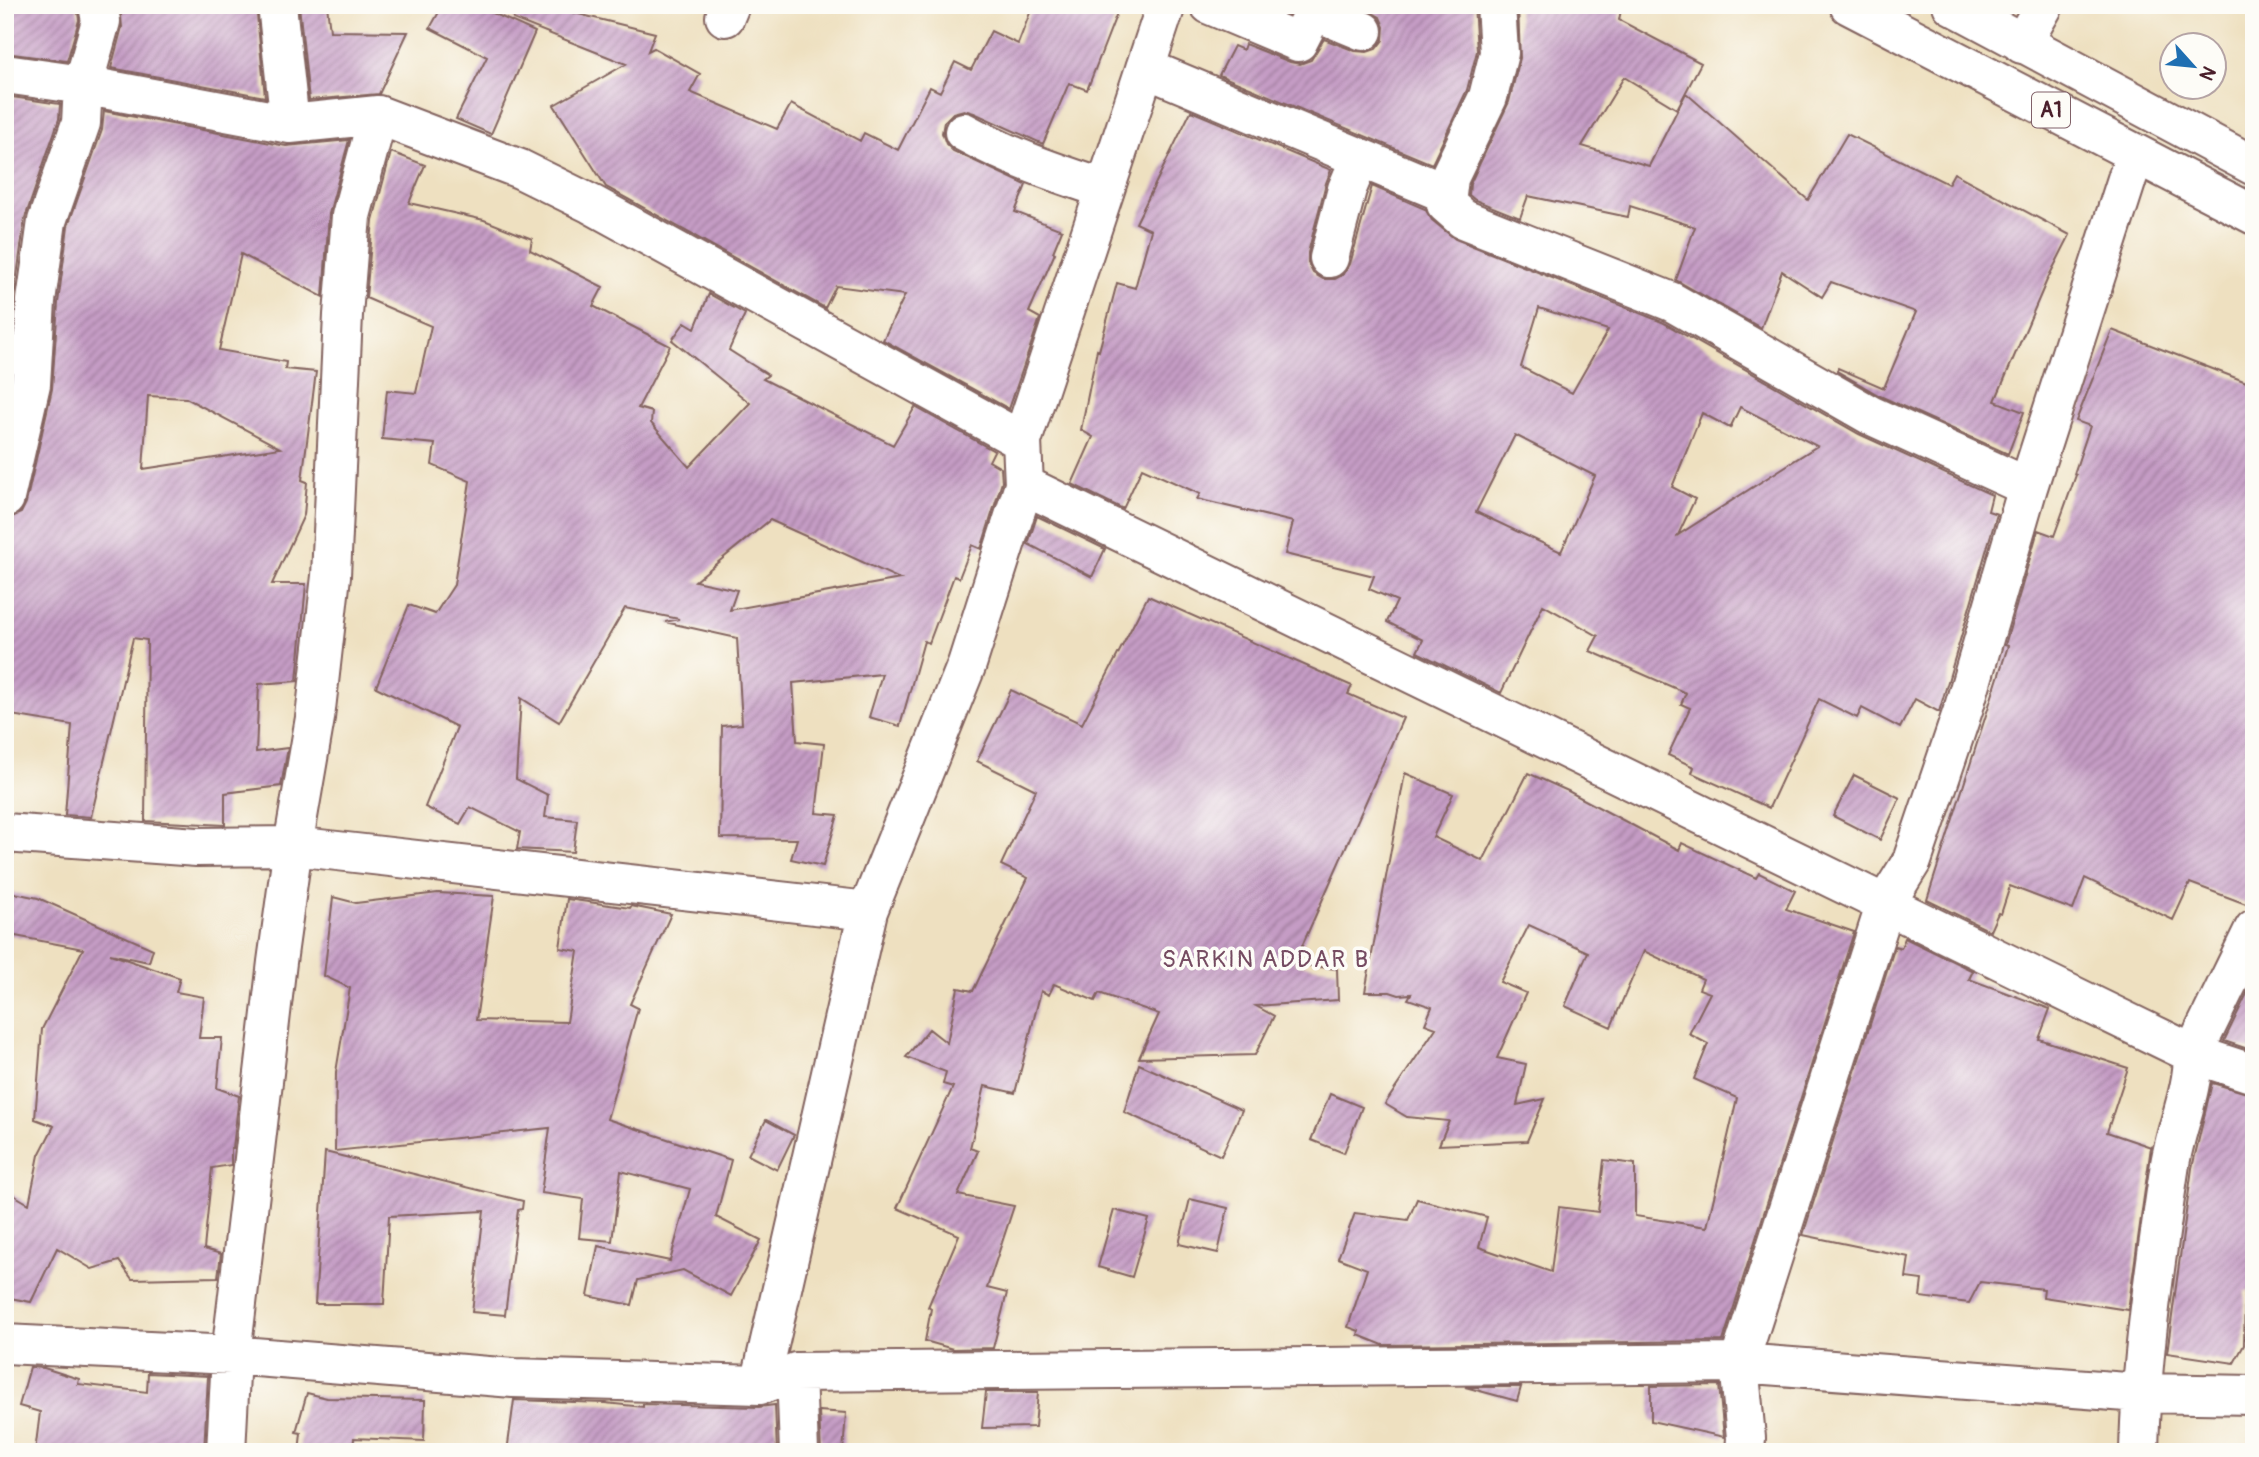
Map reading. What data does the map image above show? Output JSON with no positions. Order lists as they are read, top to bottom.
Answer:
{
  "streets": {
    "main road": ["A1"]
  },
  "districts": ["SARKIN ADDAR B"],
  "north": "bottom right"
}
